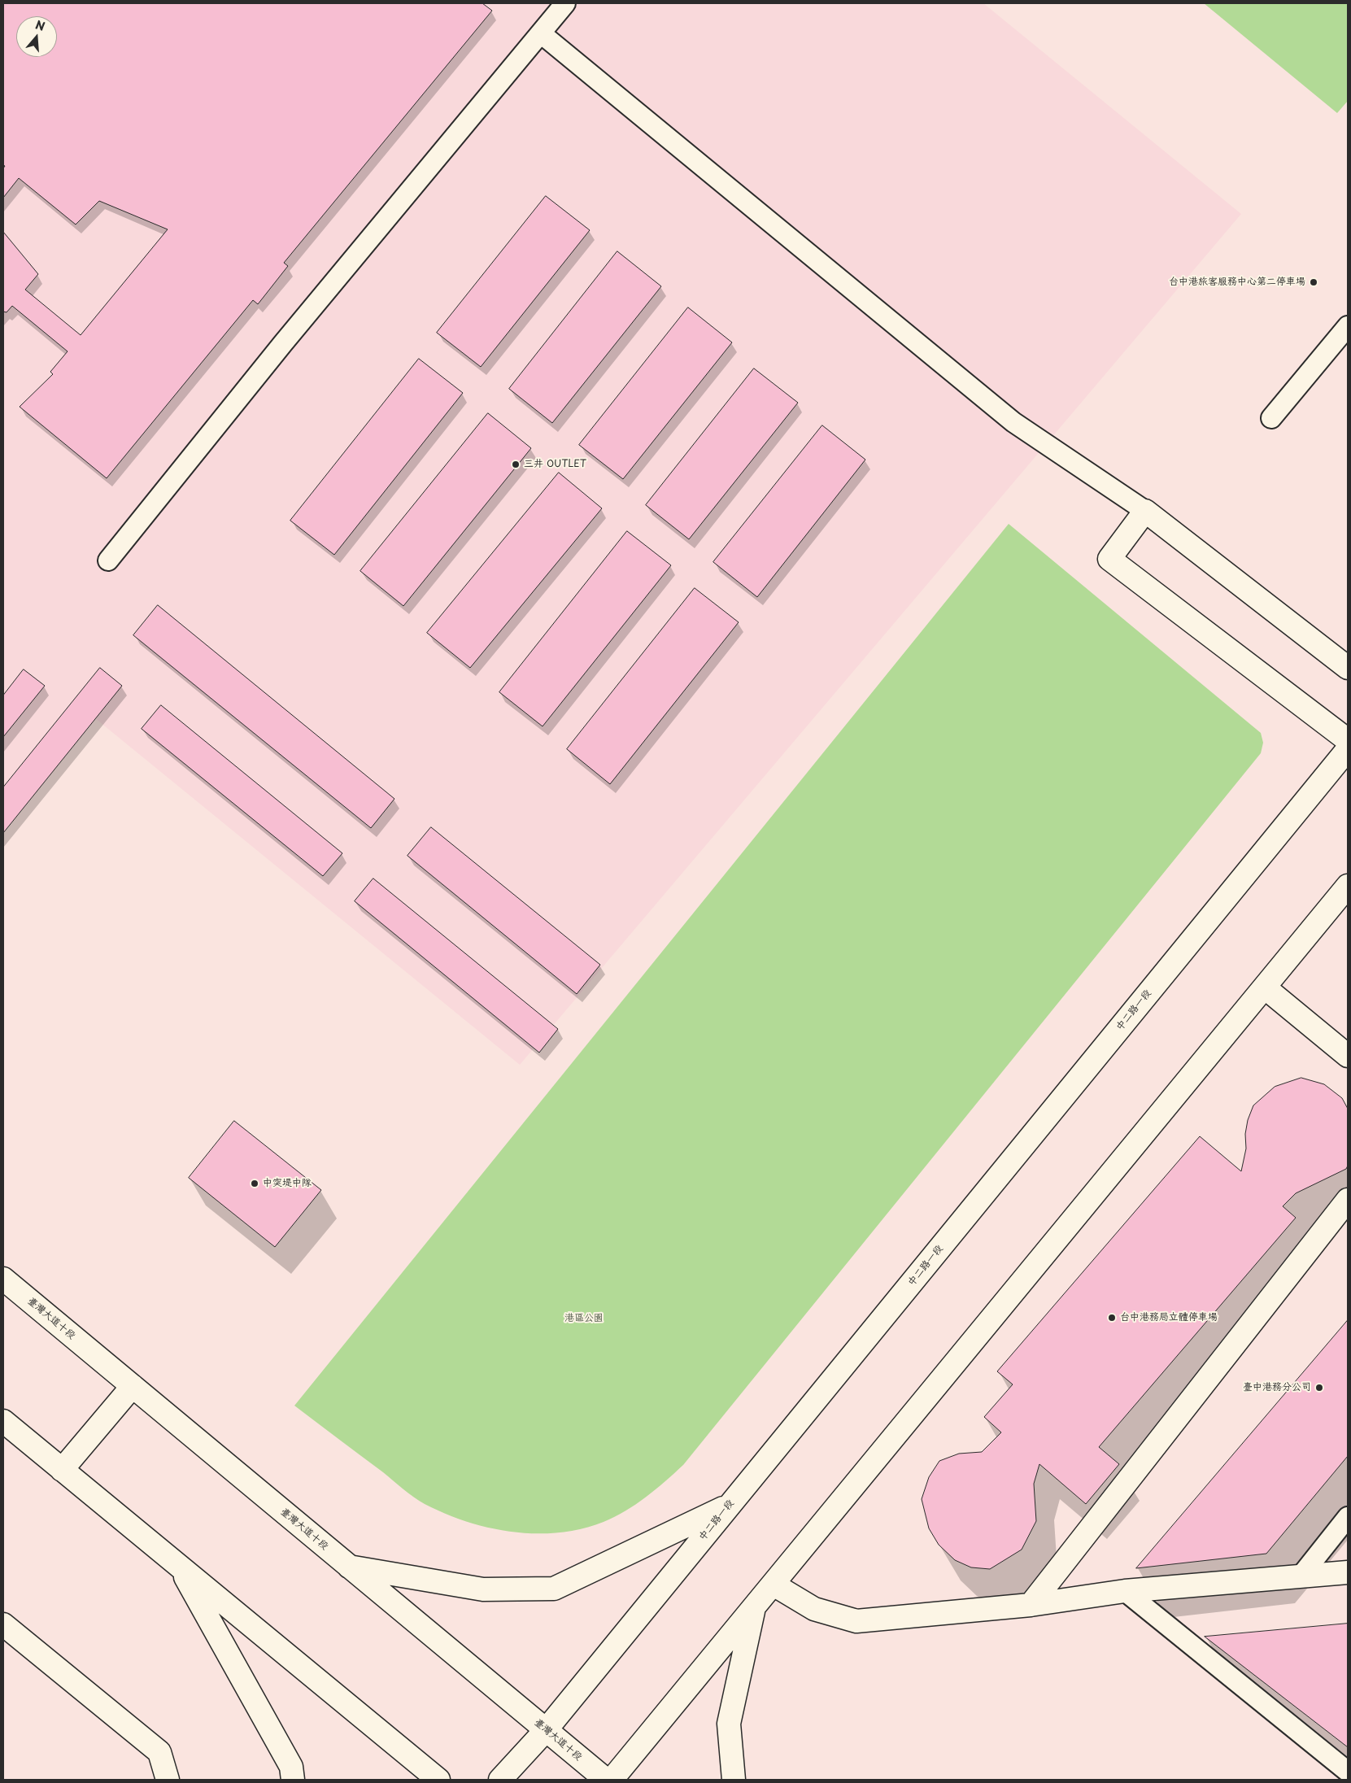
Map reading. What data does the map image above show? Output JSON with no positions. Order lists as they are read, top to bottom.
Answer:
{
  "streets": {
    "street": ["中二路一段", "臺灣大道十段"]
  },
  "crossings": [
    ["中二路一段", "臺灣大道十段"]
  ],
  "parks": ["港區公園"],
  "places": [
    "台中港旅客服務中心第二停車場",
    "三井 OUTLET",
    "中突堤中隊",
    "台中港務局立體停車場",
    "臺中港務分公司"
  ],
  "north": "top"
}
